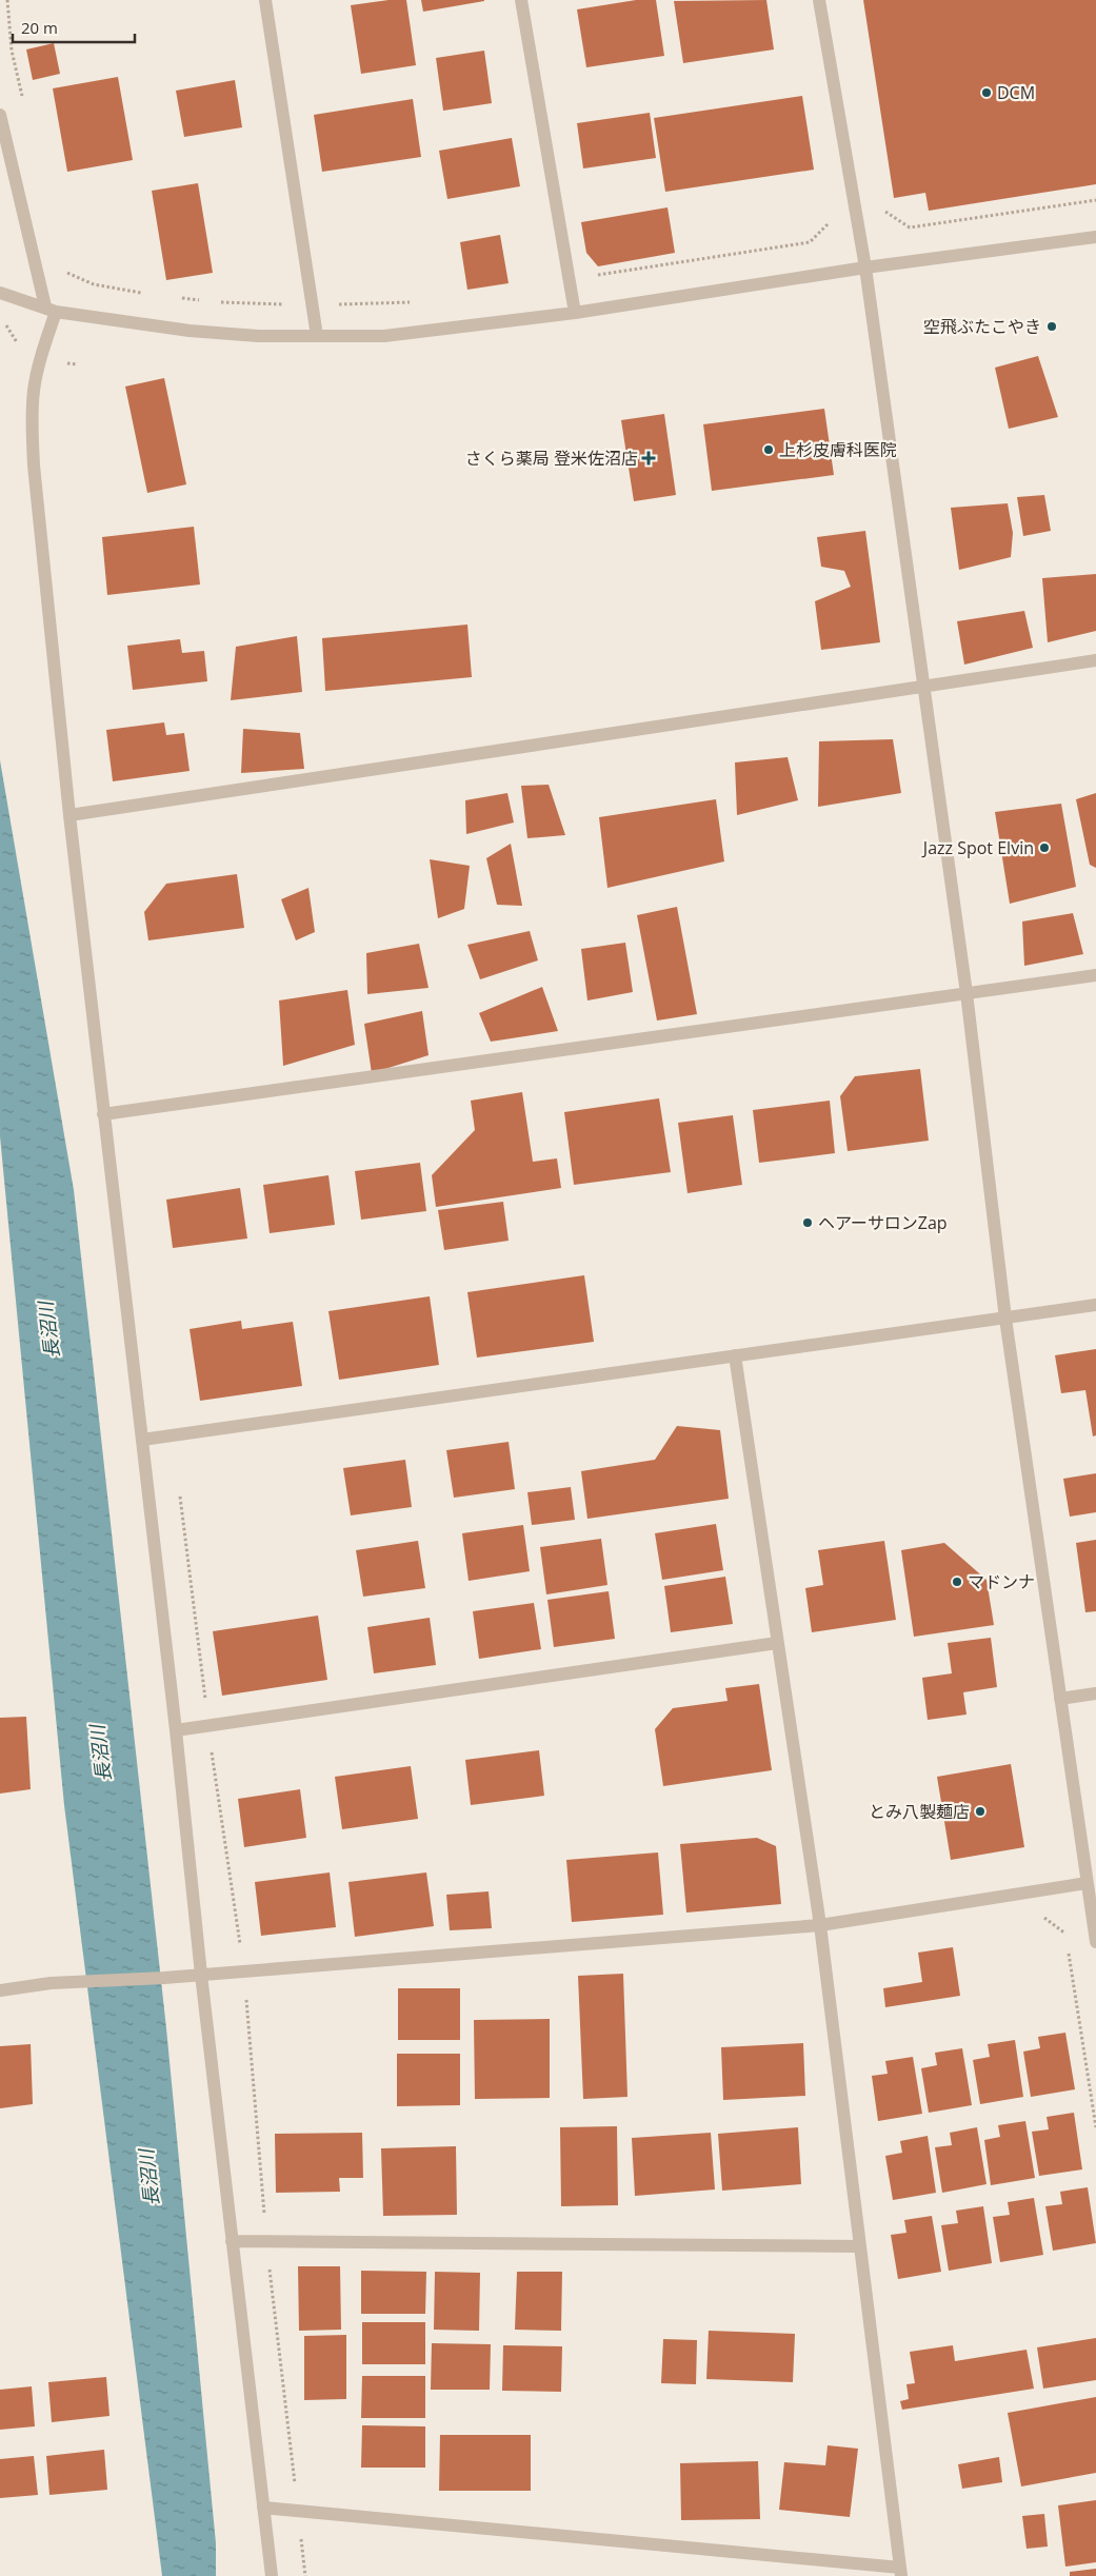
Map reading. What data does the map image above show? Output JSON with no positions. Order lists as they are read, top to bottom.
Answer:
{
  "water": ["長沼川"],
  "places": {
    "other": [
      "DCM",
      "空飛ぶたこやき",
      "上杉皮膚科医院",
      "Jazz Spot Elvin",
      "ヘアーサロンZap",
      "マドンナ",
      "とみ八製麺店"
    ],
    "health": ["さくら薬局 登米佐沼店"]
  },
  "scale_bar": "20 m"
}
